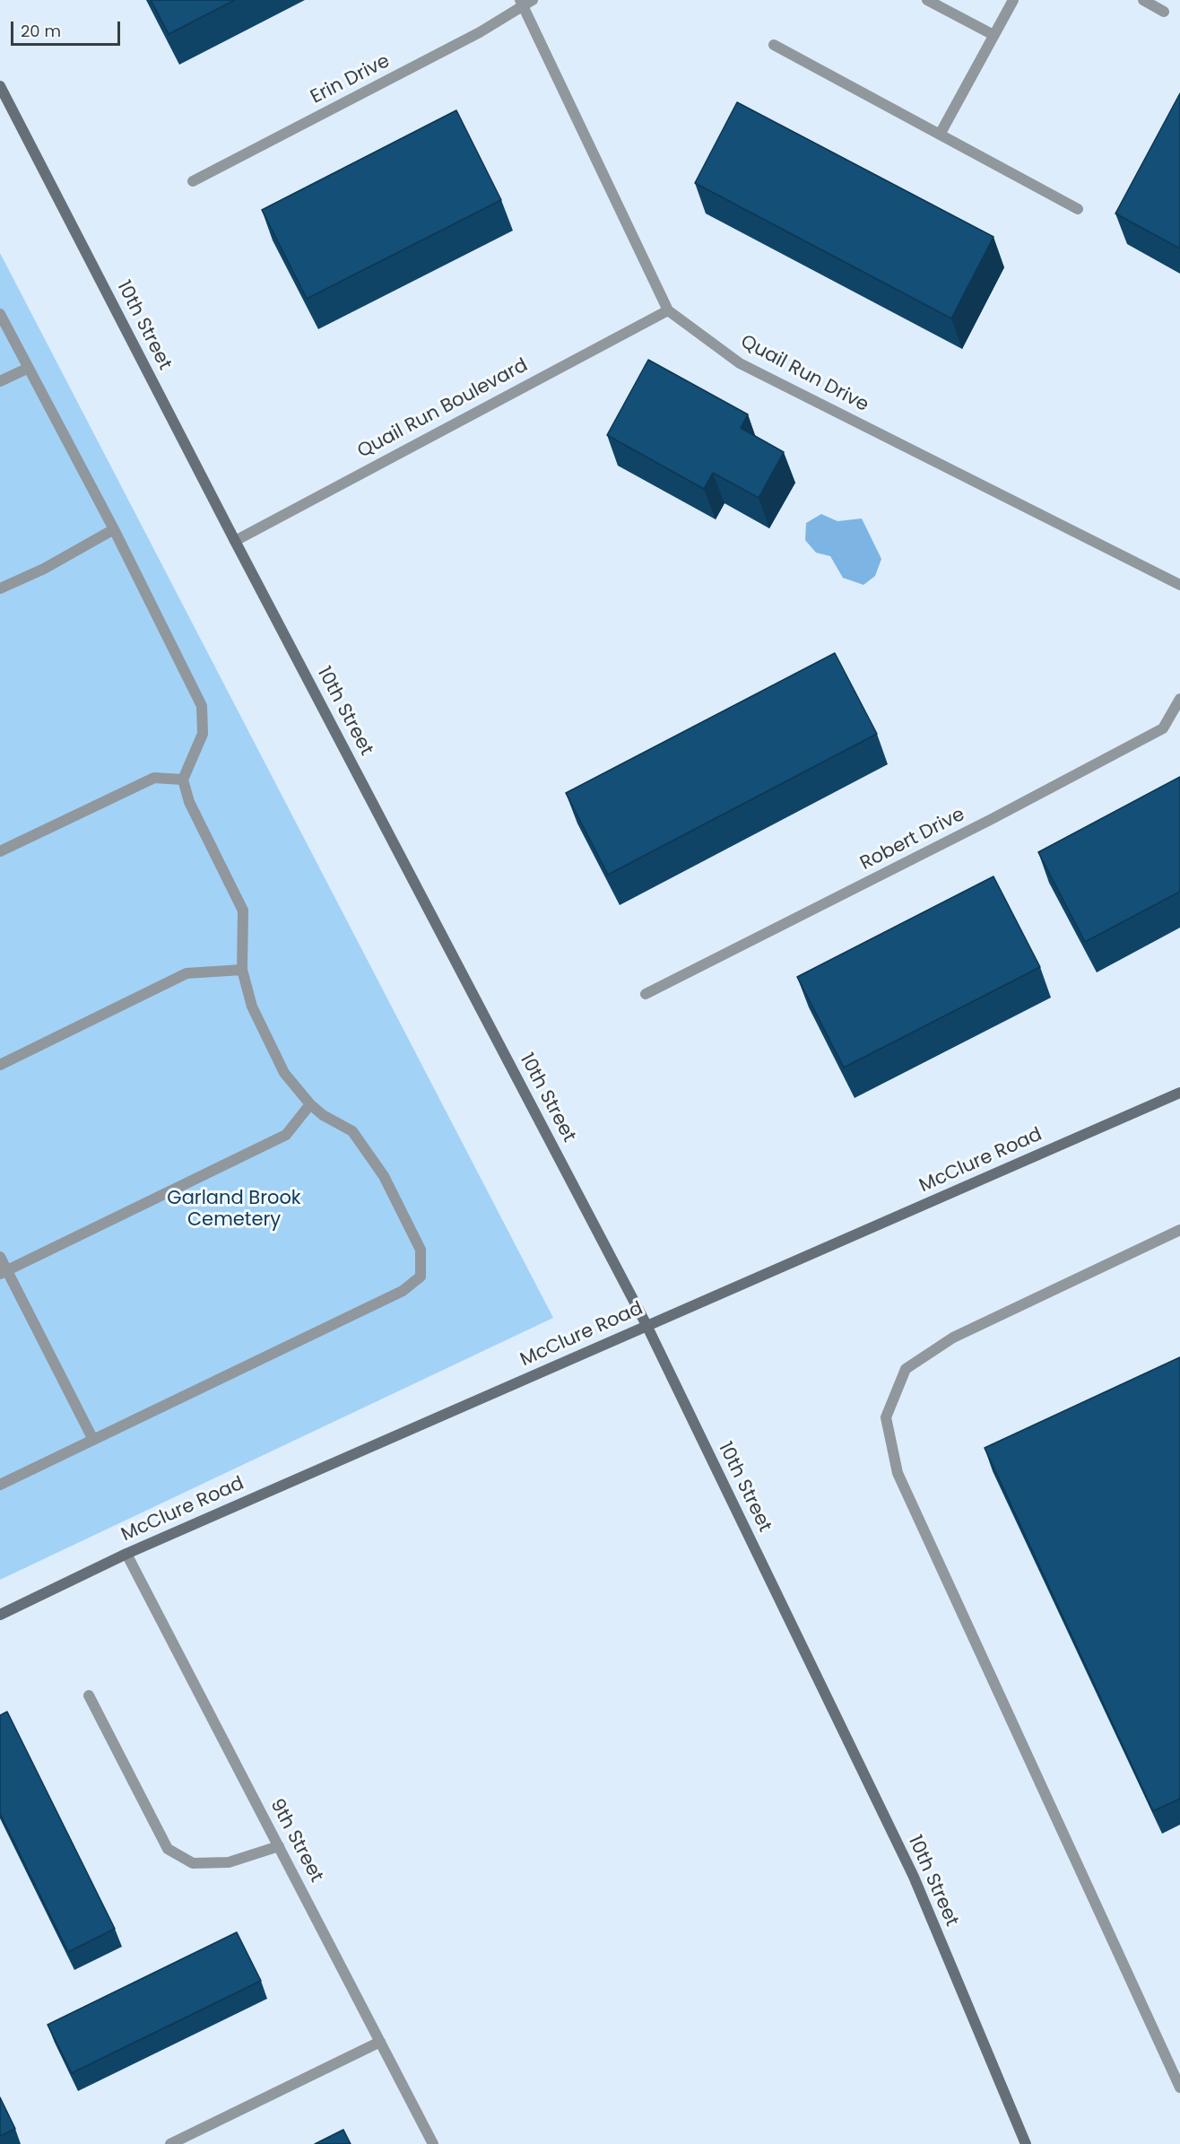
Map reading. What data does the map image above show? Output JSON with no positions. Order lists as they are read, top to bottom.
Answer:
{
  "streets": {
    "main road": ["10th Street", "McClure Road"],
    "street": [
      "Erin Drive",
      "Quail Run Drive",
      "Quail Run Boulevard",
      "Robert Drive",
      "9th Street"
    ]
  },
  "crossings": [
    ["Erin Drive", "Quail Run Drive"],
    ["10th Street", "Quail Run Boulevard"],
    ["10th Street", "McClure Road"],
    ["Quail Run Drive", "Quail Run Boulevard"],
    ["McClure Road", "9th Street"]
  ],
  "parks": ["Garland Brook Cemetery"],
  "scale_bar": "20 m"
}
